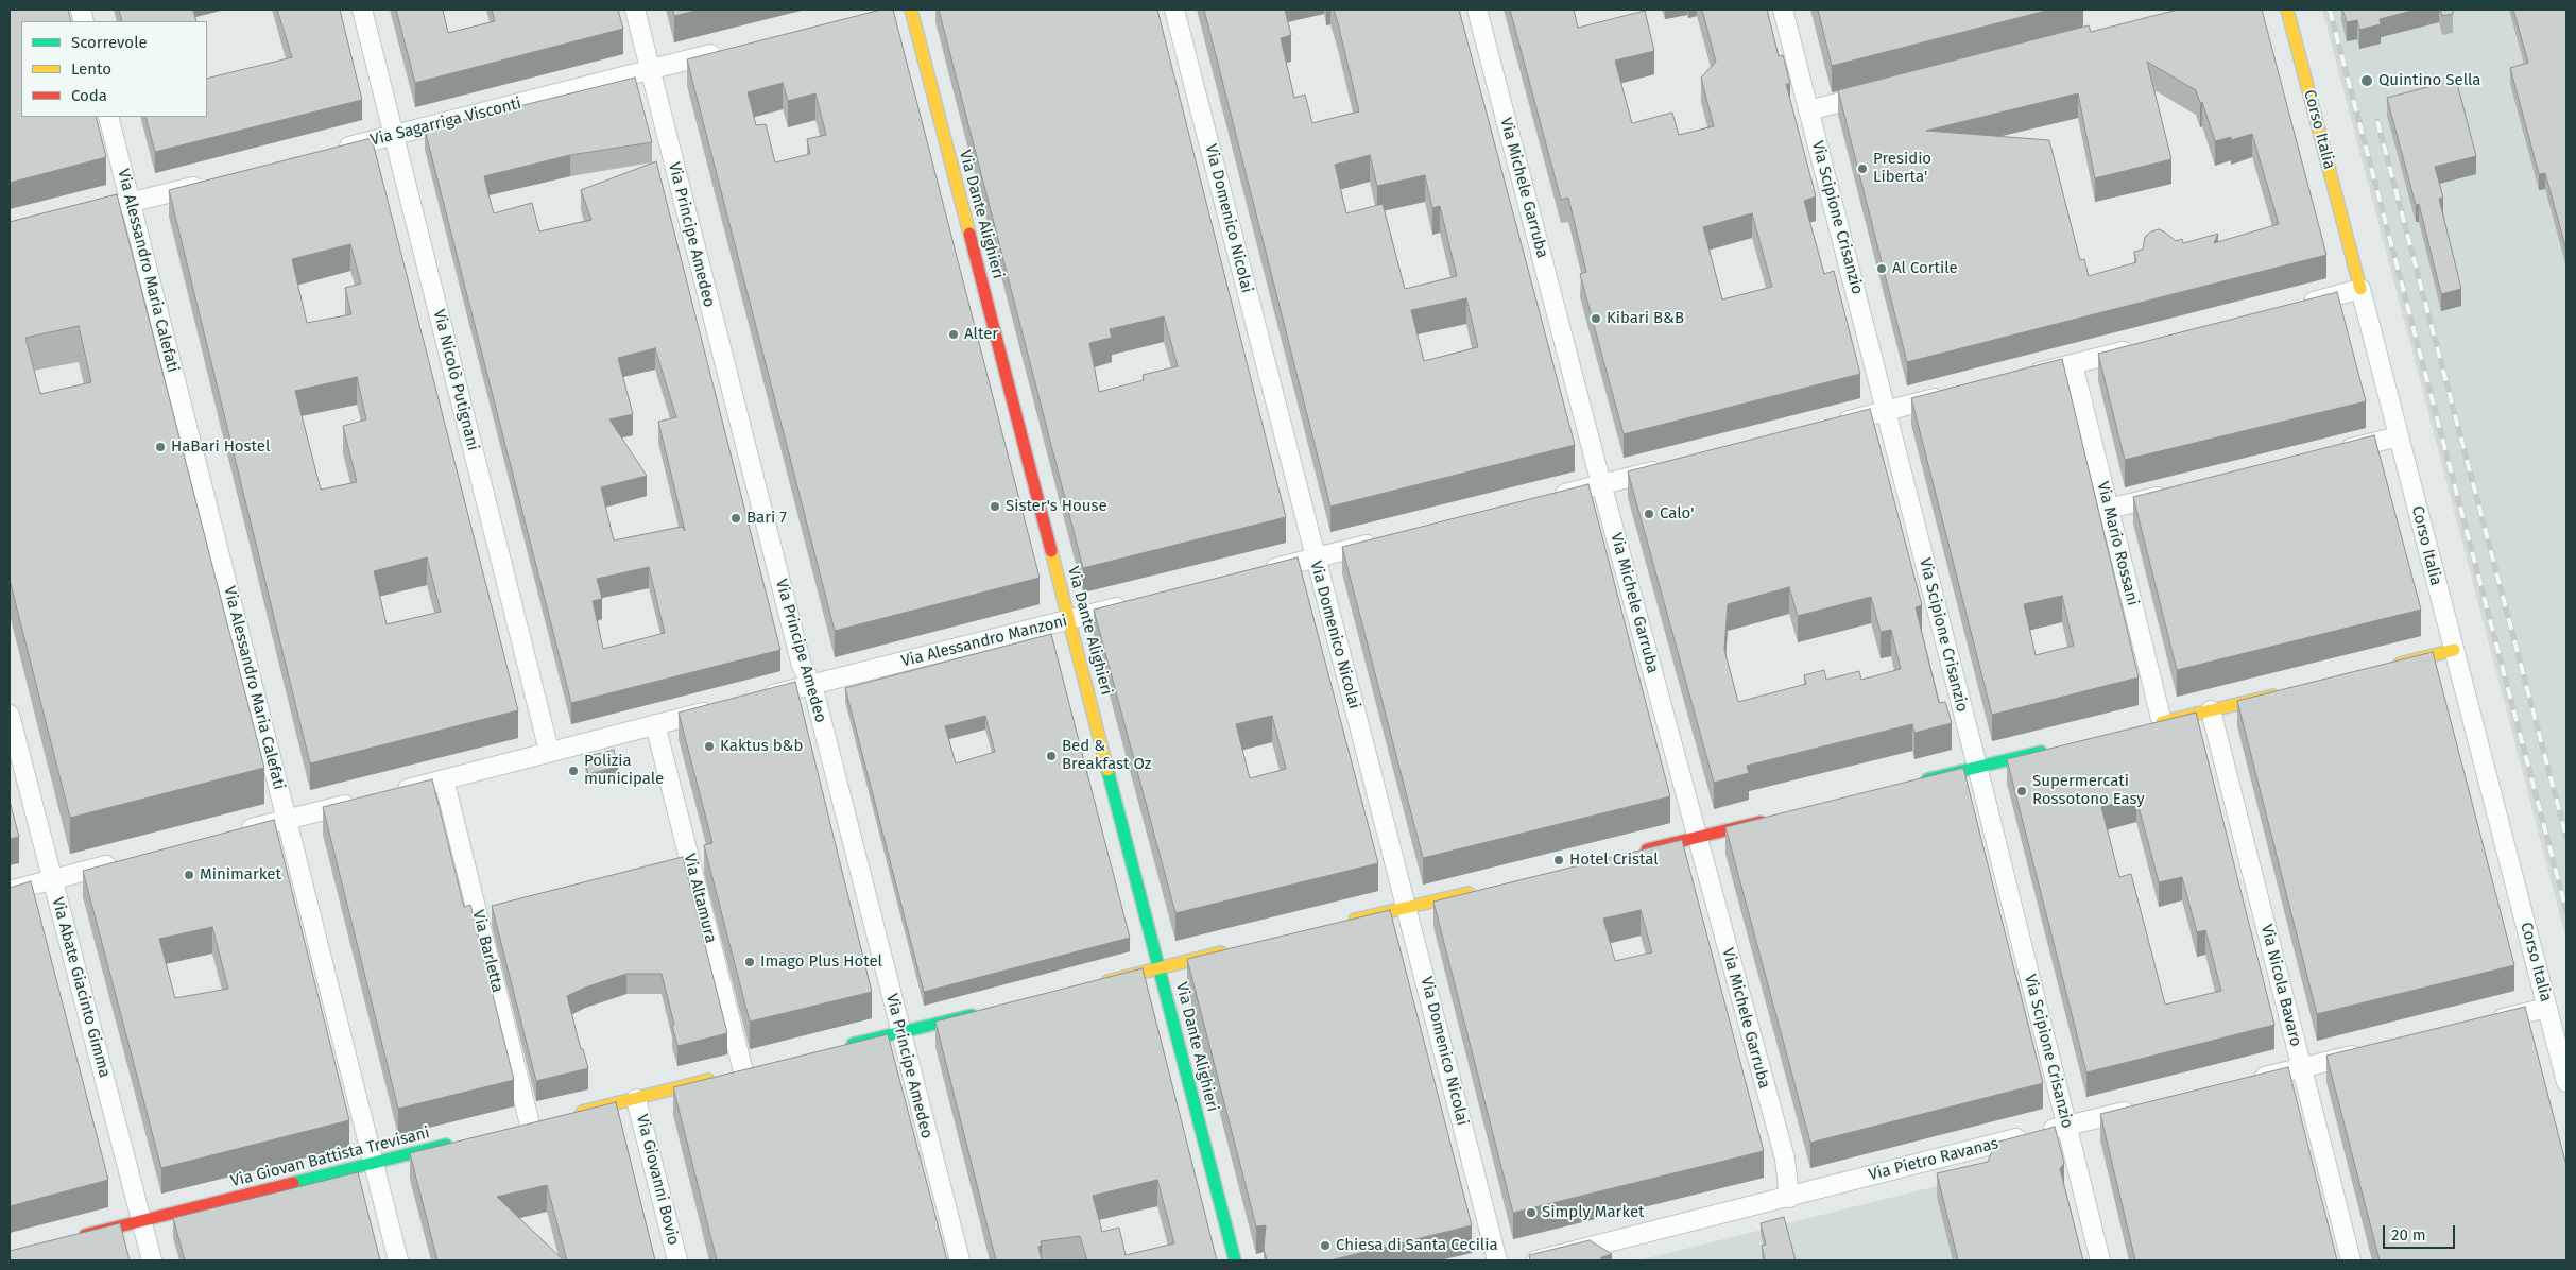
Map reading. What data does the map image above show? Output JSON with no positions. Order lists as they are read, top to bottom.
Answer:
{
  "streets": {
    "street": [
      "Via Sagarriga Visconti",
      "Corso Italia",
      "Via Michele Garruba",
      "Via Dante Alighieri",
      "Via Scipione Crisanzio",
      "Via Domenico Nicolai",
      "Via Principe Amedeo",
      "Via Alessandro Maria Calefati",
      "Via Nicolò Putignani",
      "Via Mario Rossani",
      "Via Alessandro Manzoni",
      "Via Altamura",
      "Via Barletta",
      "Via Nicola Bavaro",
      "Via Abate Giacinto Gimma",
      "Via Giovan Battista Trevisani",
      "Via Pietro Ravanas",
      "Via Giovanni Bovio"
    ]
  },
  "crossings": [
    ["Via Sagarriga Visconti", "Via Principe Amedeo"],
    ["Via Sagarriga Visconti", "Via Nicolò Putignani"],
    ["Via Michele Garruba", "Via Pietro Ravanas"],
    ["Via Dante Alighieri", "Via Alessandro Manzoni"],
    ["Via Scipione Crisanzio", "Via Pietro Ravanas"],
    ["Via Principe Amedeo", "Via Alessandro Manzoni"],
    ["Via Alessandro Maria Calefati", "Via Giovan Battista Trevisani"],
    ["Via Abate Giacinto Gimma", "Via Giovan Battista Trevisani"]
  ],
  "places": [
    "Quintino Sella",
    "Presidio Liberta'",
    "Al Cortile",
    "Kibari B&B",
    "Alter",
    "HaBari Hostel",
    "Sister's House",
    "Calo'",
    "Bari 7",
    "Kaktus b&b",
    "Bed & Breakfast Oz",
    "Polizia municipale",
    "Supermercati Rossotono Easy",
    "Hotel Cristal",
    "Minimarket",
    "Imago Plus Hotel",
    "Simply Market",
    "Chiesa di Santa Cecilia"
  ],
  "legend": ["Scorrevole", "Lento", "Coda"],
  "scale_bar": "20 m"
}
